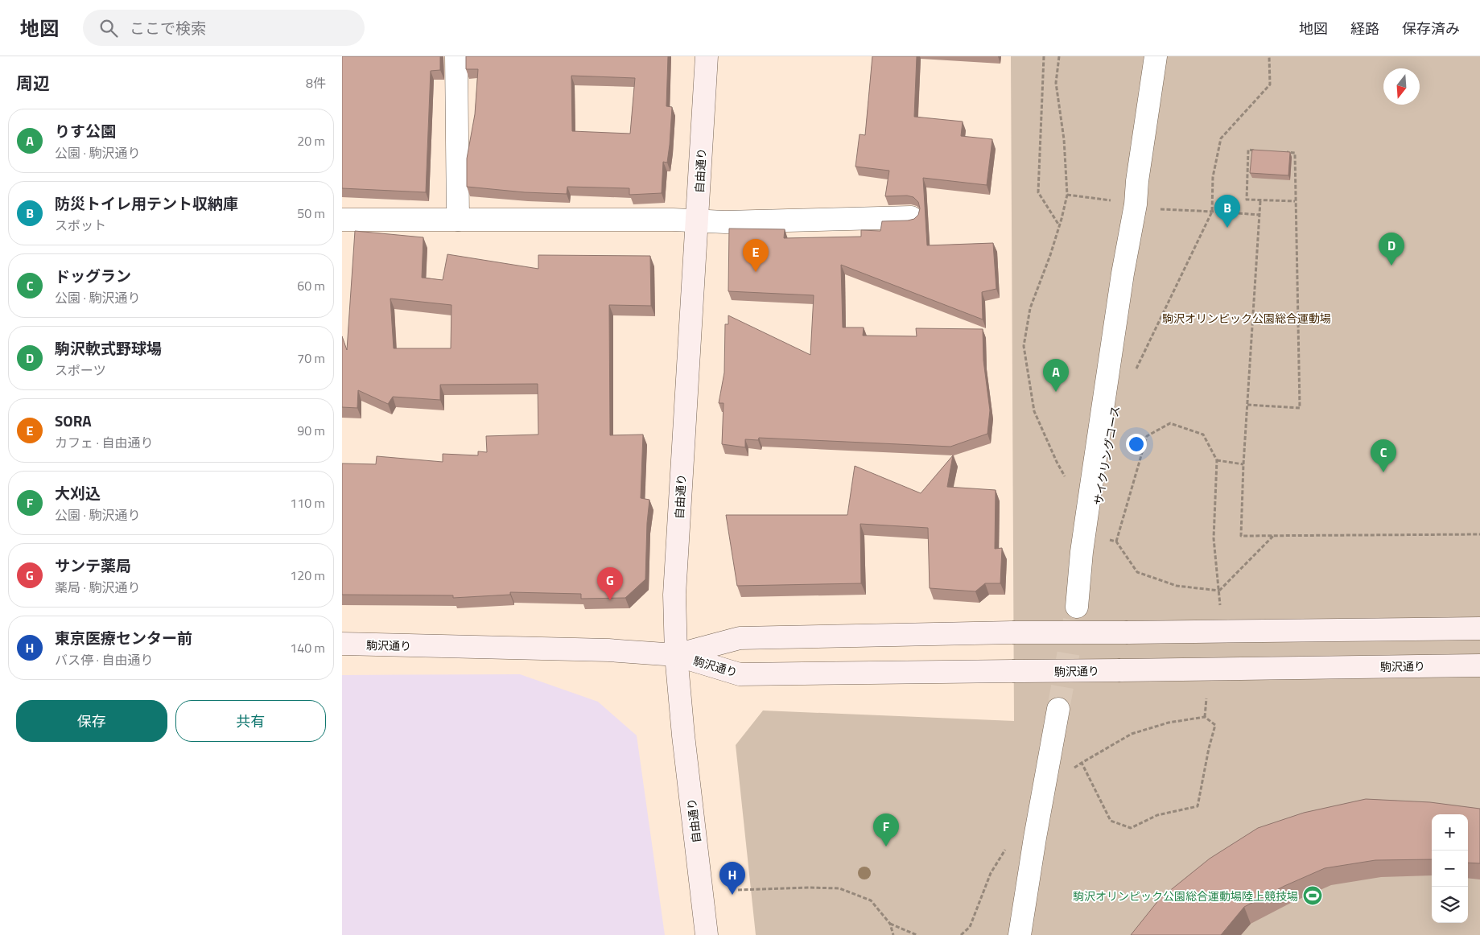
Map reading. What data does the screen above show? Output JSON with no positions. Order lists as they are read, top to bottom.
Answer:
{
  "streets": {
    "main road": ["自由通り", "駒沢通り"]
  },
  "crossings": [
    ["自由通り", "駒沢通り"]
  ],
  "parks": ["駒沢オリンピック公園総合運動場"],
  "places": {
    "sports": ["駒沢オリンピック公園総合運動場陸上競技場"]
  },
  "north": "bottom",
  "page": {
    "header": "地図",
    "search": "ここで検索",
    "nav": ["地図", "経路", "保存済み"],
    "heading": ["周辺", "8件"],
    "list": [
      {
        "mark": "A",
        "name": "りす公園",
        "note": "公園 · 駒沢通り",
        "value": "20 m"
      },
      {
        "mark": "B",
        "name": "防災トイレ用テント収納庫",
        "note": "スポット",
        "value": "50 m"
      },
      {
        "mark": "C",
        "name": "ドッグラン",
        "note": "公園 · 駒沢通り",
        "value": "60 m"
      },
      {
        "mark": "D",
        "name": "駒沢軟式野球場",
        "note": "スポーツ",
        "value": "70 m"
      },
      {
        "mark": "E",
        "name": "SORA",
        "note": "カフェ · 自由通り",
        "value": "90 m"
      },
      {
        "mark": "F",
        "name": "大刈込",
        "note": "公園 · 駒沢通り",
        "value": "110 m"
      },
      {
        "mark": "G",
        "name": "サンテ薬局",
        "note": "薬局 · 駒沢通り",
        "value": "120 m"
      },
      {
        "mark": "H",
        "name": "東京医療センター前",
        "note": "バス停 · 自由通り",
        "value": "140 m"
      }
    ],
    "pins": [
      "B",
      "D",
      "E",
      "A",
      "C",
      "G",
      "F",
      "H"
    ],
    "buttons": ["保存", "共有"],
    "map_buttons": ["+", "−"]
  }
}
